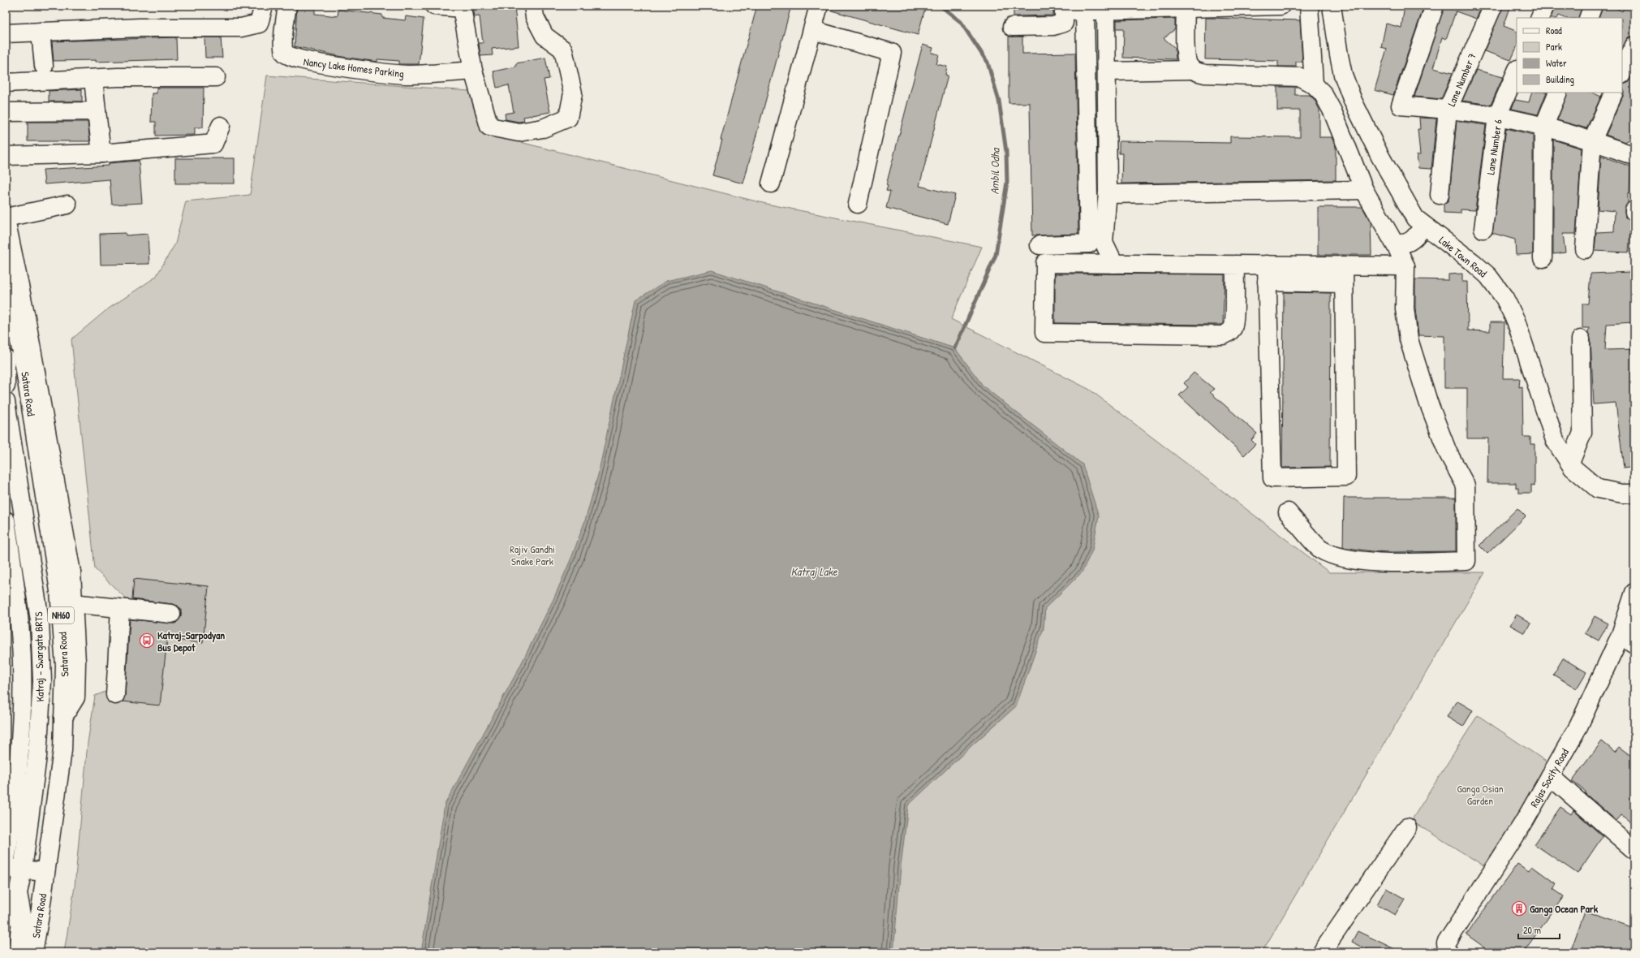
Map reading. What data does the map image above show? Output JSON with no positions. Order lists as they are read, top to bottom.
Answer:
{
  "streets": {
    "main road": [
      "Nancy Lake Homes Parking",
      "Lane Number 7",
      "Lane Number 6",
      "Lake Town Road",
      "Satara Road",
      "NH60",
      "Katraj - Swargate BRTS",
      "Rajas Socity Road"
    ]
  },
  "water": ["Ambil Odha", "Katraj Lake"],
  "parks": ["Rajiv Gandhi Snake Park", "Ganga Osian Garden"],
  "places": {
    "bus stop": ["Katraj-Sarpodyan Bus Depot"],
    "building": ["Ganga Ocean Park"]
  },
  "legend": [
    "Road",
    "Park",
    "Water",
    "Building"
  ],
  "scale_bar": "20 m"
}
